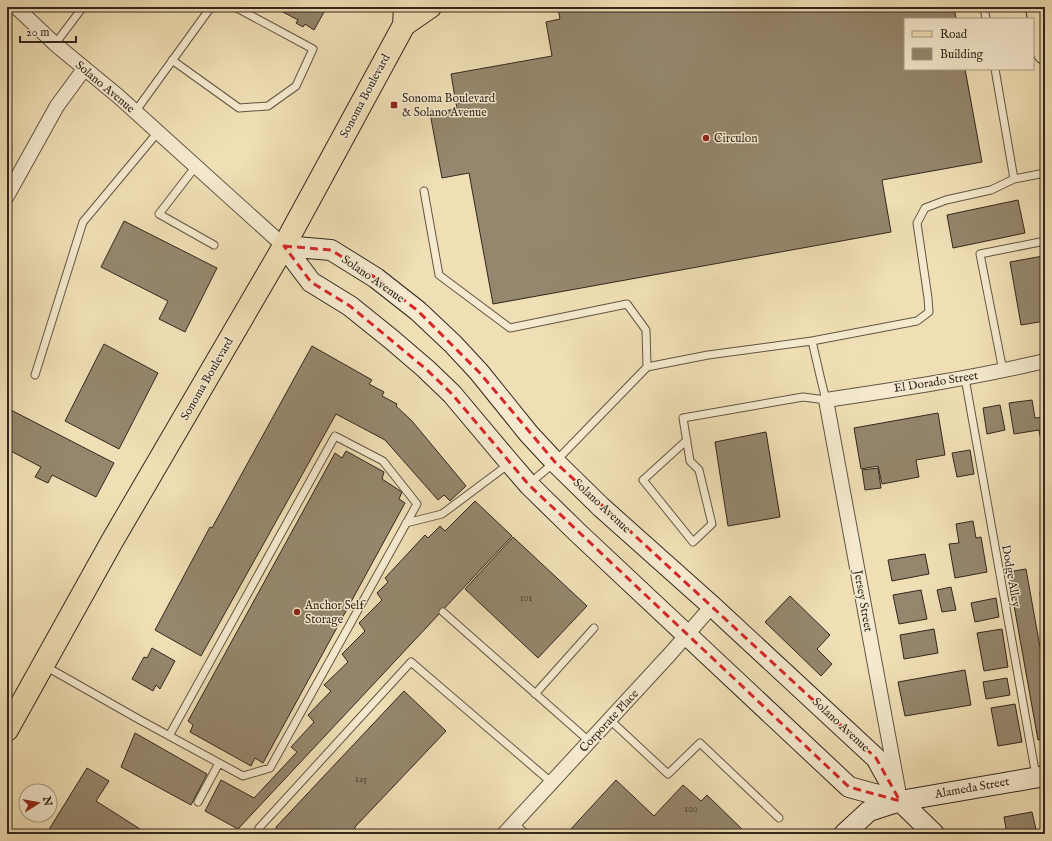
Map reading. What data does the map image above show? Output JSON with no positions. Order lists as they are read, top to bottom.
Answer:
{
  "streets": {
    "main road": ["Solano Avenue", "Sonoma Boulevard", "Alameda Street"],
    "street": ["El Dorado Street", "Jersey Street", "Corporate Place"],
    "lane": ["Dodge Alley"]
  },
  "crossings": [
    ["Solano Avenue", "Sonoma Boulevard"],
    ["Solano Avenue", "Jersey Street"],
    ["Solano Avenue", "Corporate Place"],
    ["Solano Avenue", "Alameda Street"],
    ["El Dorado Street", "Dodge Alley"],
    ["El Dorado Street", "Jersey Street"],
    ["Dodge Alley", "Alameda Street"],
    ["Jersey Street", "Alameda Street"]
  ],
  "places": {
    "transit": ["Sonoma Boulevard & Solano Avenue"],
    "other": ["Circulon", "Anchor Self Storage"]
  },
  "house_numbers": ["101", "125", "100"],
  "legend": ["Road", "Building"],
  "scale_bar": "20 m",
  "north": "right"
}
